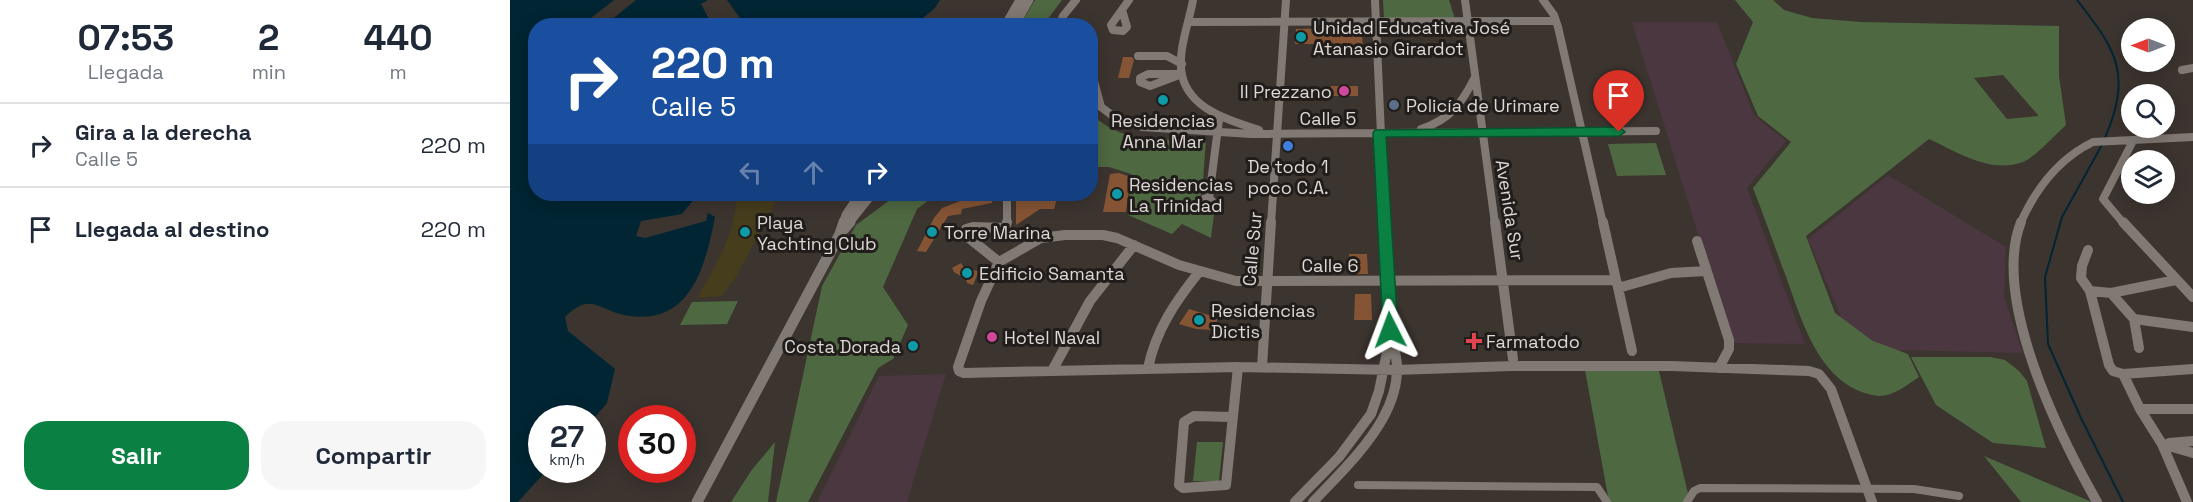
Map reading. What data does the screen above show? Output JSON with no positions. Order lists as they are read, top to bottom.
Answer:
{
  "streets": {
    "street": [
      "Calle 5",
      "Avenida Sur",
      "Calle Sur",
      "Calle 6"
    ]
  },
  "crossings": [
    ["Calle 5", "Avenida Sur"],
    ["Calle 5", "Calle Sur"],
    ["Avenida Sur", "Calle 6"],
    ["Calle Sur", "Calle 6"]
  ],
  "places": {
    "other": [
      "Unidad Educativa José Atanasio Girardot",
      "Il Prezzano",
      "Residencias Anna Mar",
      "Policía de Urimare",
      "De todo 1 poco C.A.",
      "Residencias La Trinidad",
      "Playa Yachting Club",
      "Torre Marina",
      "Edificio Samanta",
      "Residencias Dictis",
      "Hotel Naval",
      "Costa Dorada"
    ],
    "health": ["Farmatodo"]
  },
  "north": "left",
  "page": {
    "eta": [
      "07:53",
      "Llegada",
      "2",
      "min",
      "440",
      "m"
    ],
    "turn": ["220 m", "Calle 5"],
    "list": [
      {
        "name": "Gira a la derecha",
        "note": "Calle 5",
        "value": "220 m"
      },
      {
        "name": "Llegada al destino",
        "value": "220 m"
      }
    ],
    "speed": "27 km/h",
    "limit": "30",
    "buttons": ["Salir", "Compartir"]
  }
}
